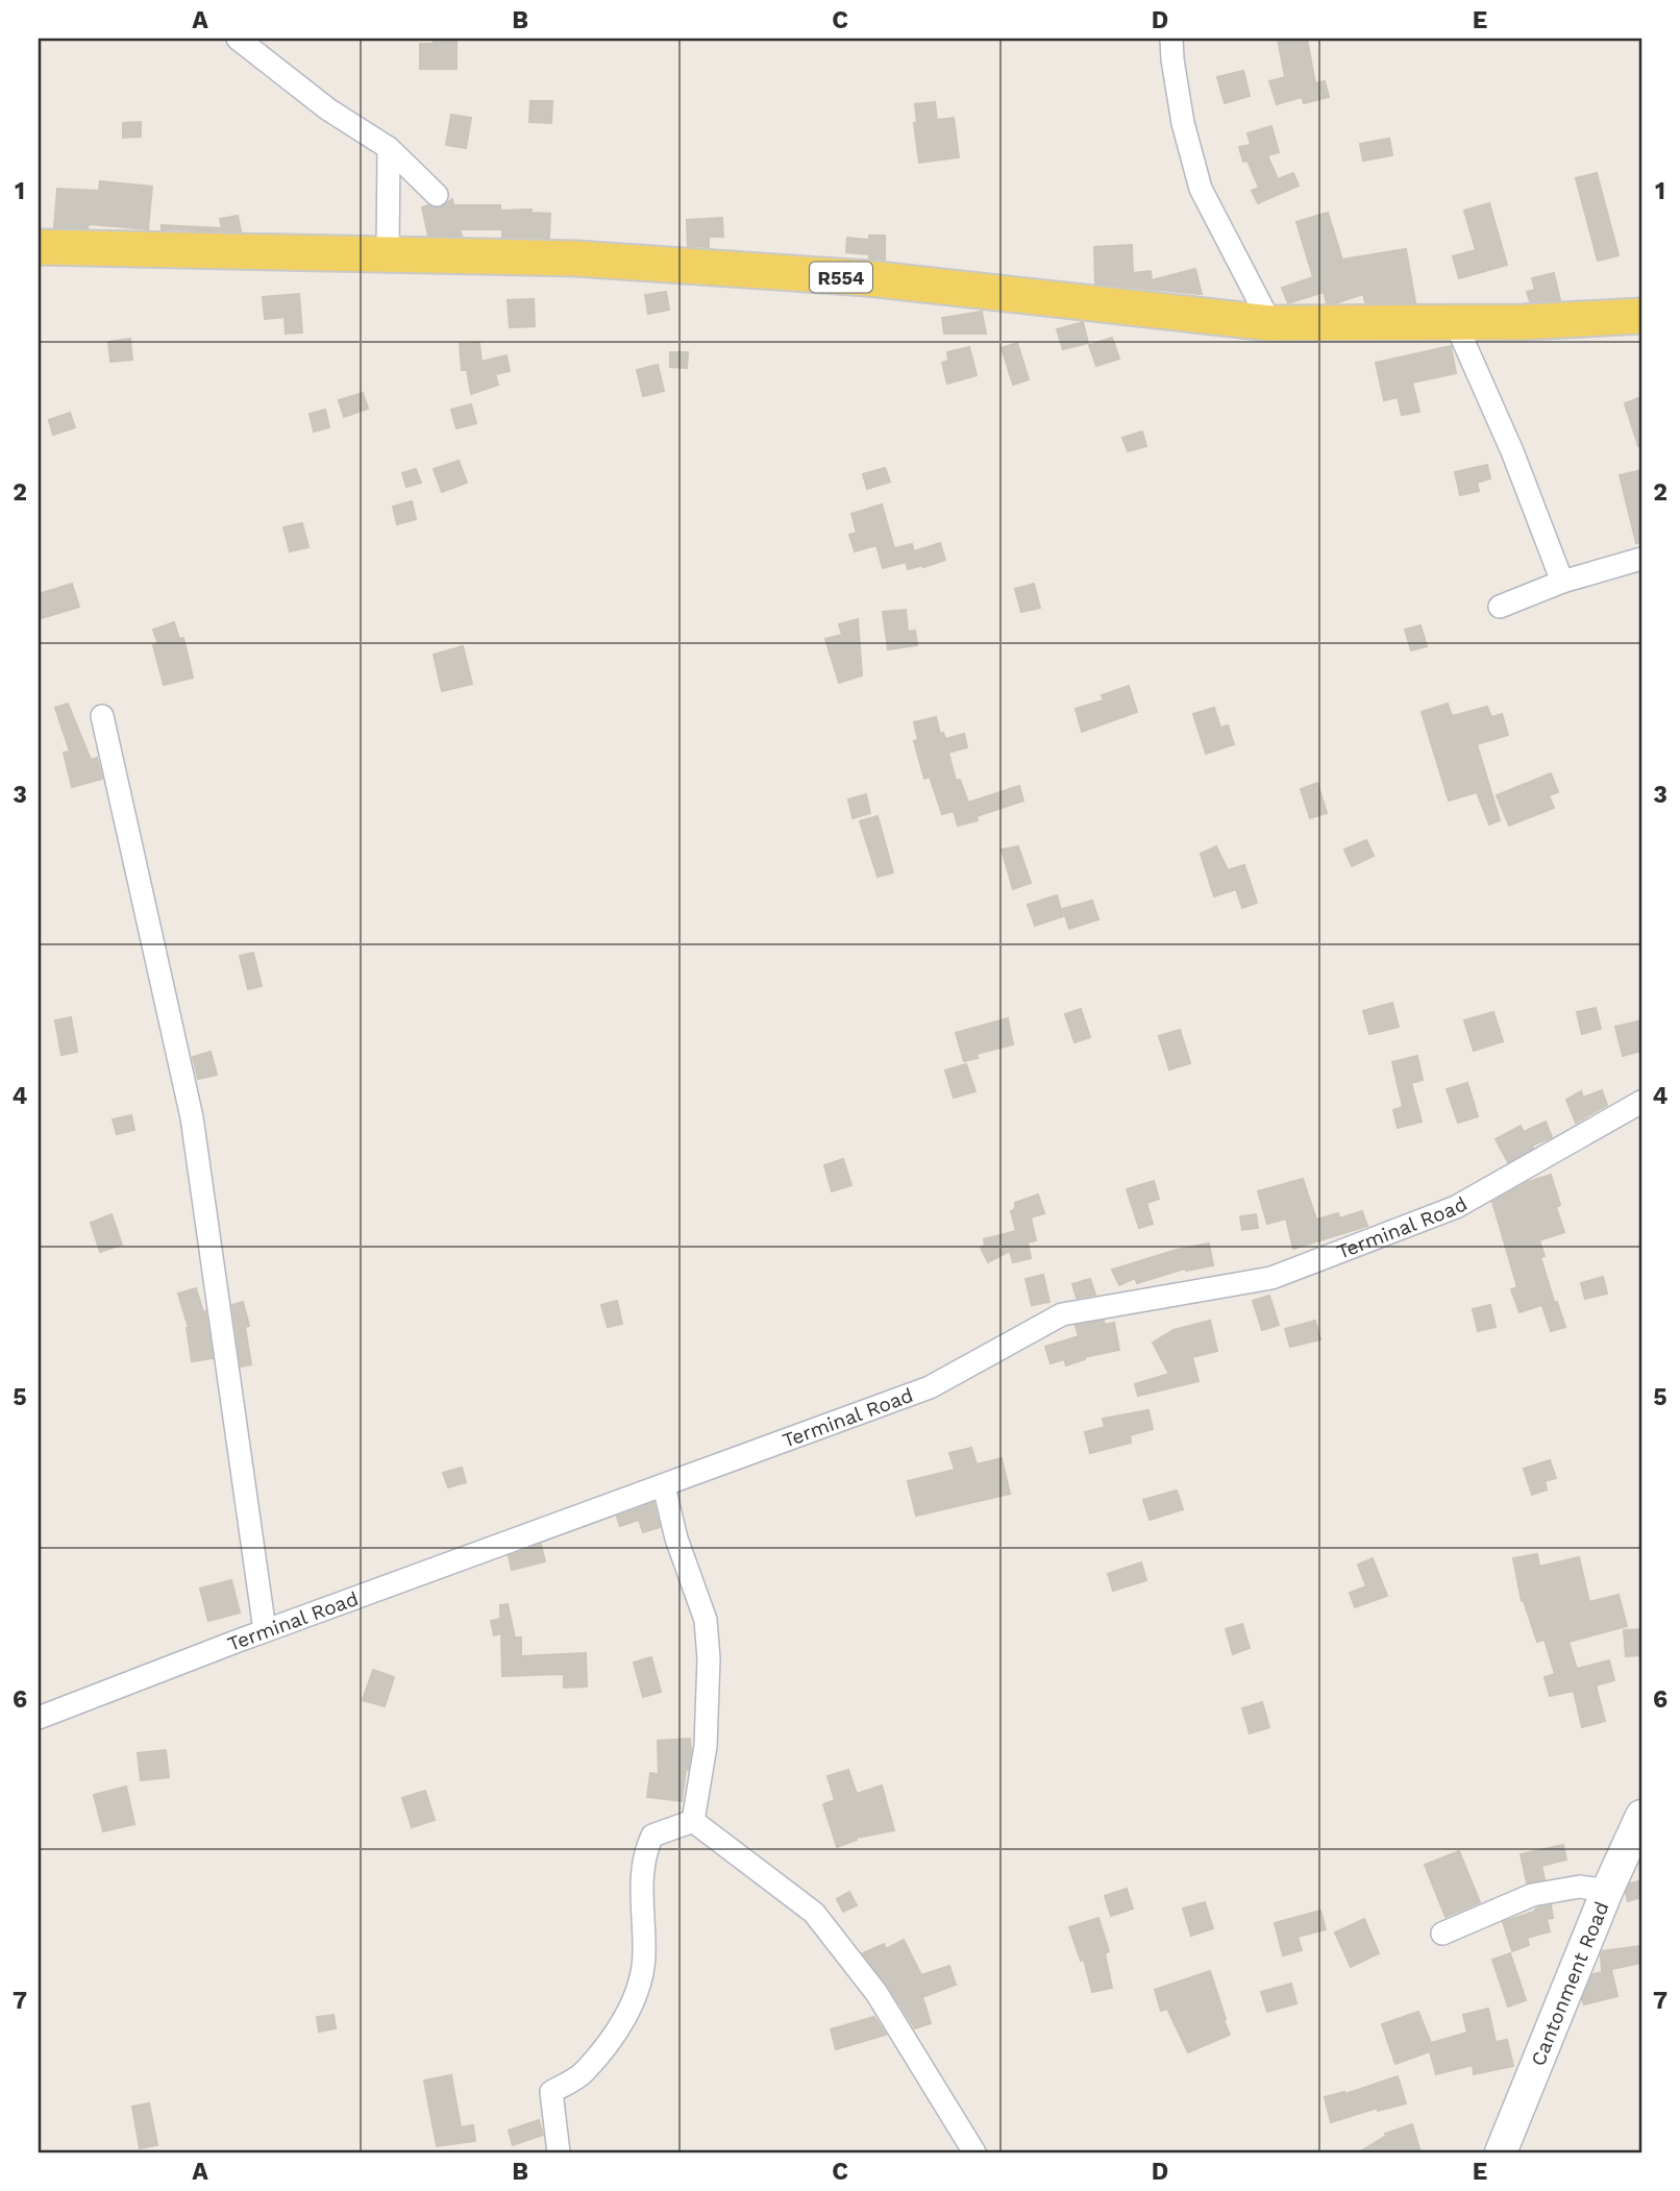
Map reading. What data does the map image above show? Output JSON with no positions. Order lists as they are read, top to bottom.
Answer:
{
  "streets": {
    "main road": ["R554"],
    "street": ["Terminal Road", "Cantonment Road"]
  },
  "grid": {
    "columns": [
      "A",
      "B",
      "C",
      "D",
      "E"
    ],
    "rows": [
      "1",
      "2",
      "3",
      "4",
      "5",
      "6",
      "7"
    ]
  }
}
